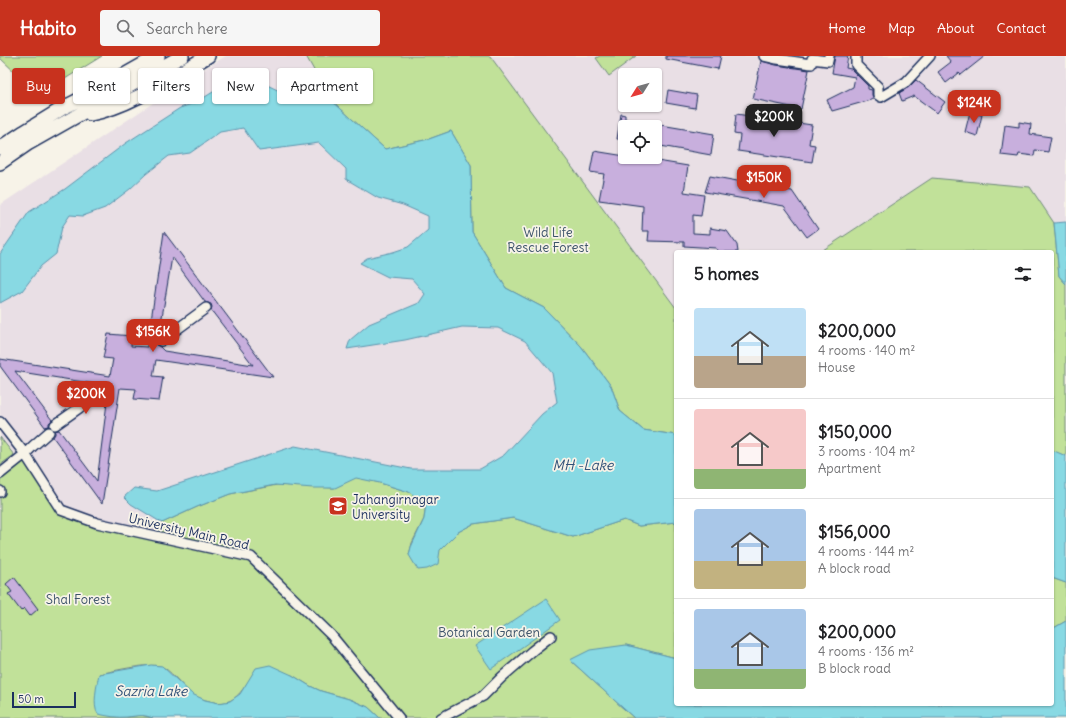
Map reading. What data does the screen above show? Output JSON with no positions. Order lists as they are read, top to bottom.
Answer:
{
  "streets": {
    "street": ["University Main Road"]
  },
  "water": ["MH -Lake", "Sazria Lake"],
  "parks": ["Wild Life Rescue Forest", "Shal Forest", "Botanical Garden"],
  "places": {
    "school or university": ["Jahangirnagar University"]
  },
  "scale_bar": "50 m",
  "north": "bottom left",
  "page": {
    "header": "Habito",
    "search": "Search here",
    "nav": [
      "Home",
      "Map",
      "About",
      "Contact"
    ],
    "chip": [
      "Buy",
      "Rent",
      "Filters",
      "New",
      "Apartment"
    ],
    "price": [
      "$124K",
      "$200K",
      "$150K",
      "$156K",
      "$200K"
    ],
    "heading": "5 homes",
    "list": [
      {
        "name": "$200,000",
        "note": "4 rooms · 140 m² · House"
      },
      {
        "name": "$150,000",
        "note": "3 rooms · 104 m² · Apartment"
      },
      {
        "name": "$156,000",
        "note": "4 rooms · 144 m² · A block road"
      },
      {
        "name": "$200,000",
        "note": "4 rooms · 136 m² · B block road"
      }
    ],
    "scale": "50 m"
  }
}
